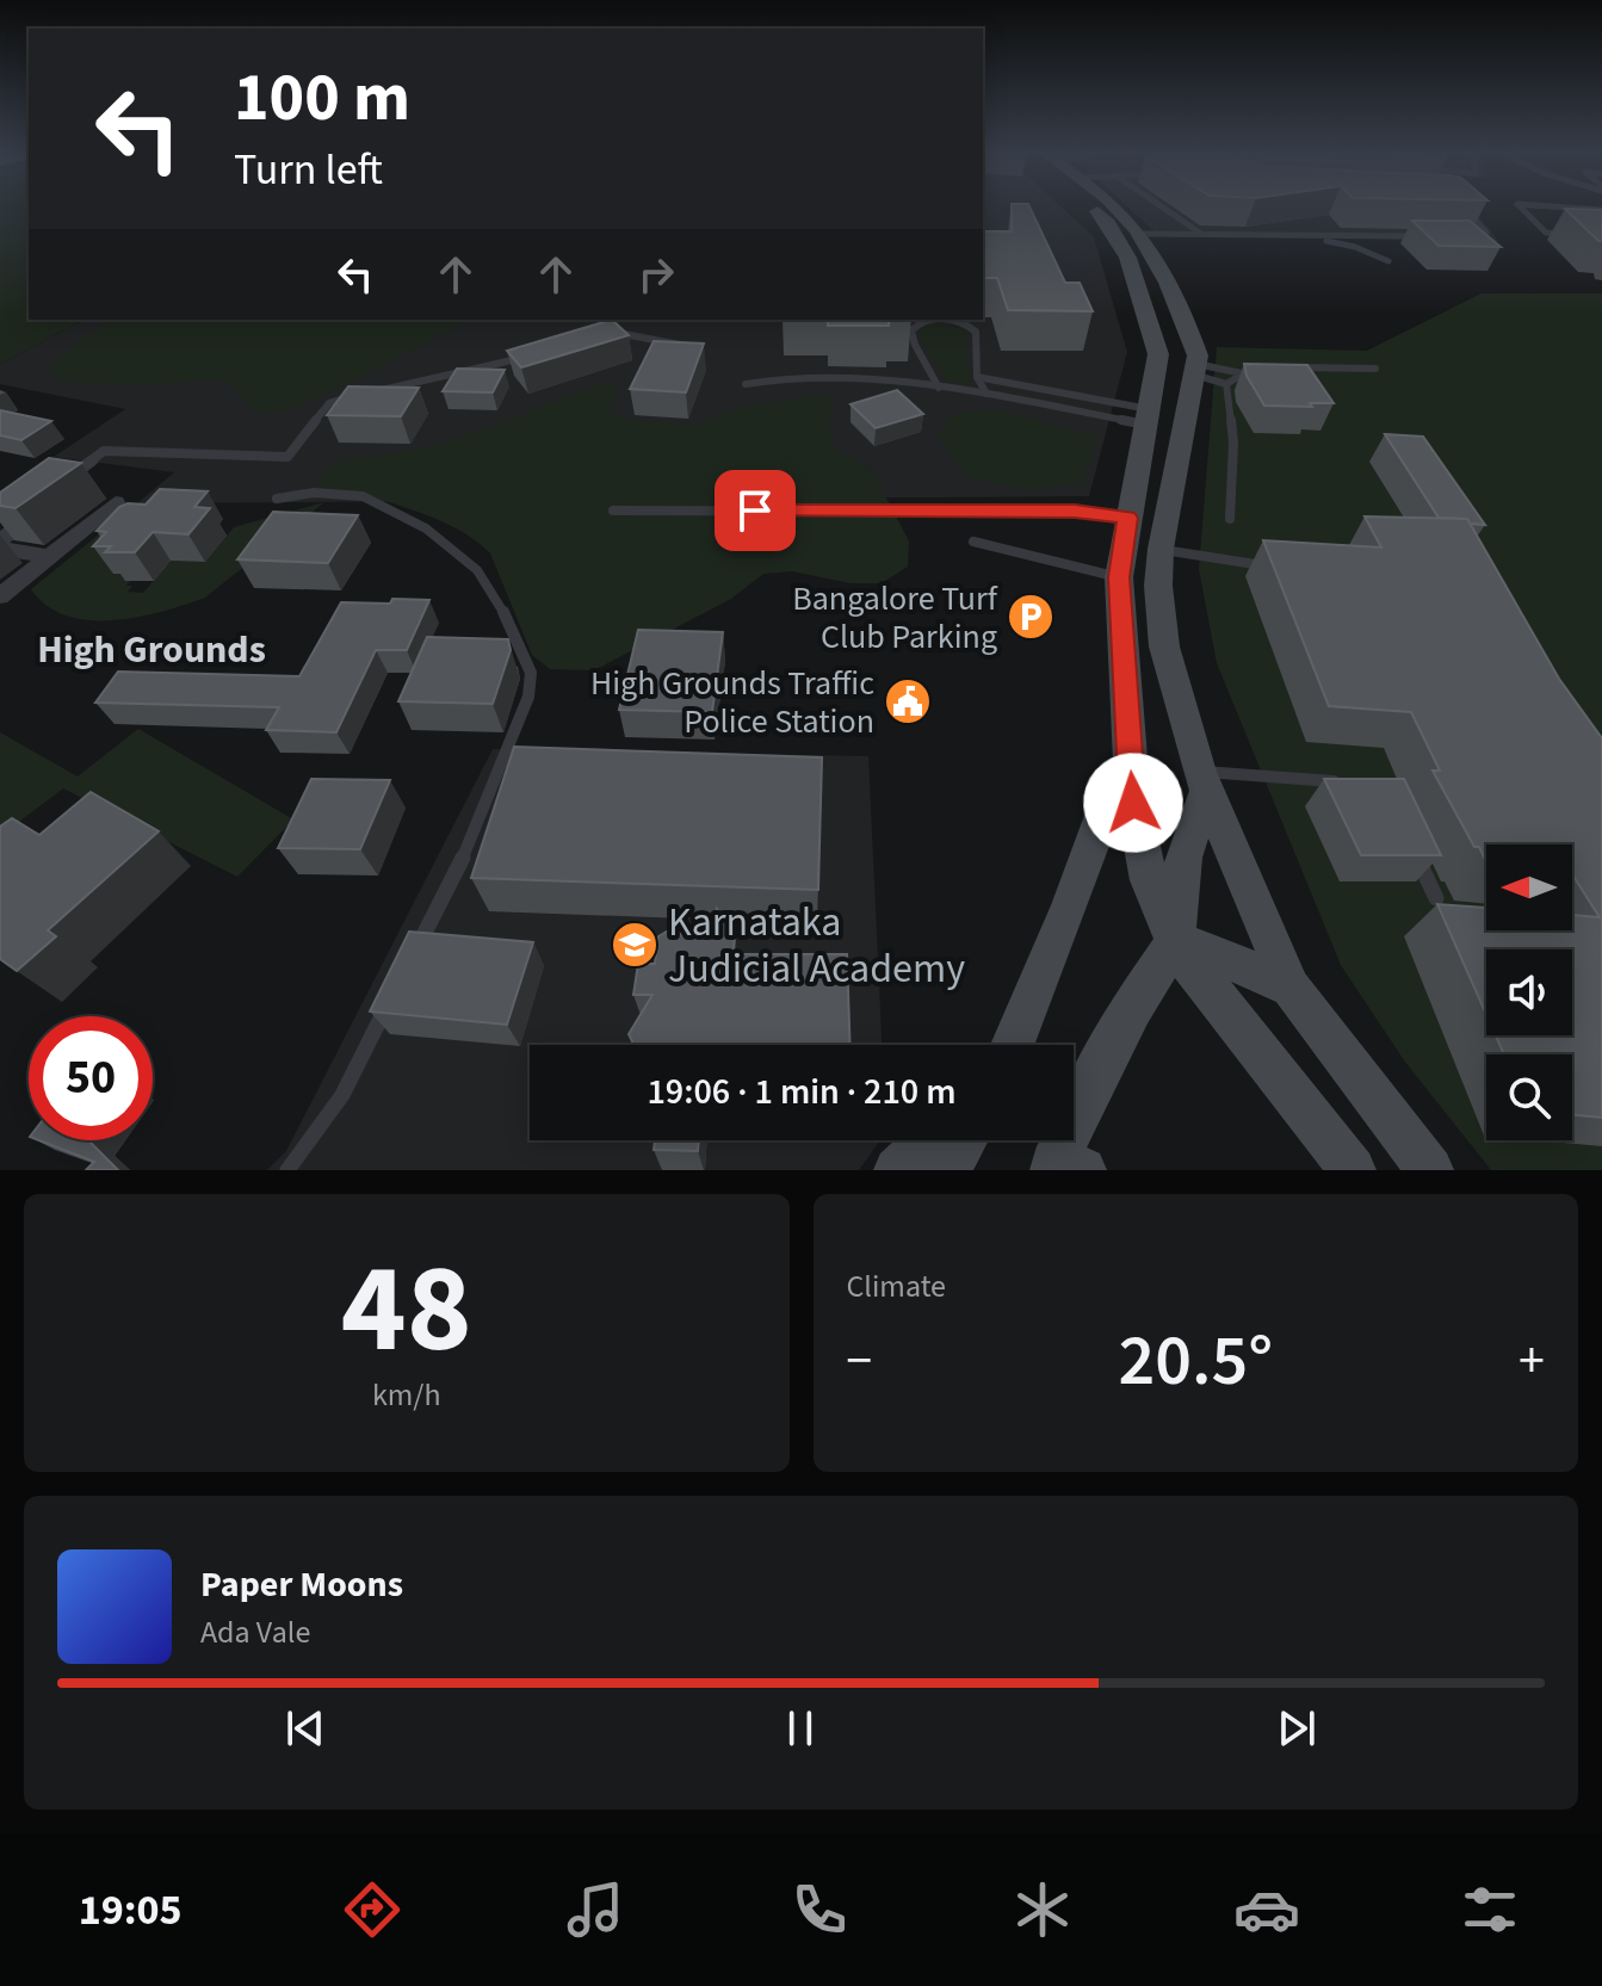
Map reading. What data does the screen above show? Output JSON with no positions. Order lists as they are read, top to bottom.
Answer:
{
  "districts": ["High Grounds"],
  "places": {
    "parking": ["Bangalore Turf Club Parking"],
    "public building": ["High Grounds Traffic Police Station"],
    "school or university": ["Karnataka Judicial Academy"]
  },
  "north": "left",
  "page": {
    "turn": ["100 m", "Turn left"],
    "limit": "50",
    "trip": "19:06 · 1 min · 210 m",
    "tile": [
      ["48", "km/h"],
      "Climate"
    ],
    "heat": ["−", "20.5°", "+"],
    "song": ["Paper Moons", "Ada Vale"],
    "tabs": "19:05"
  }
}
